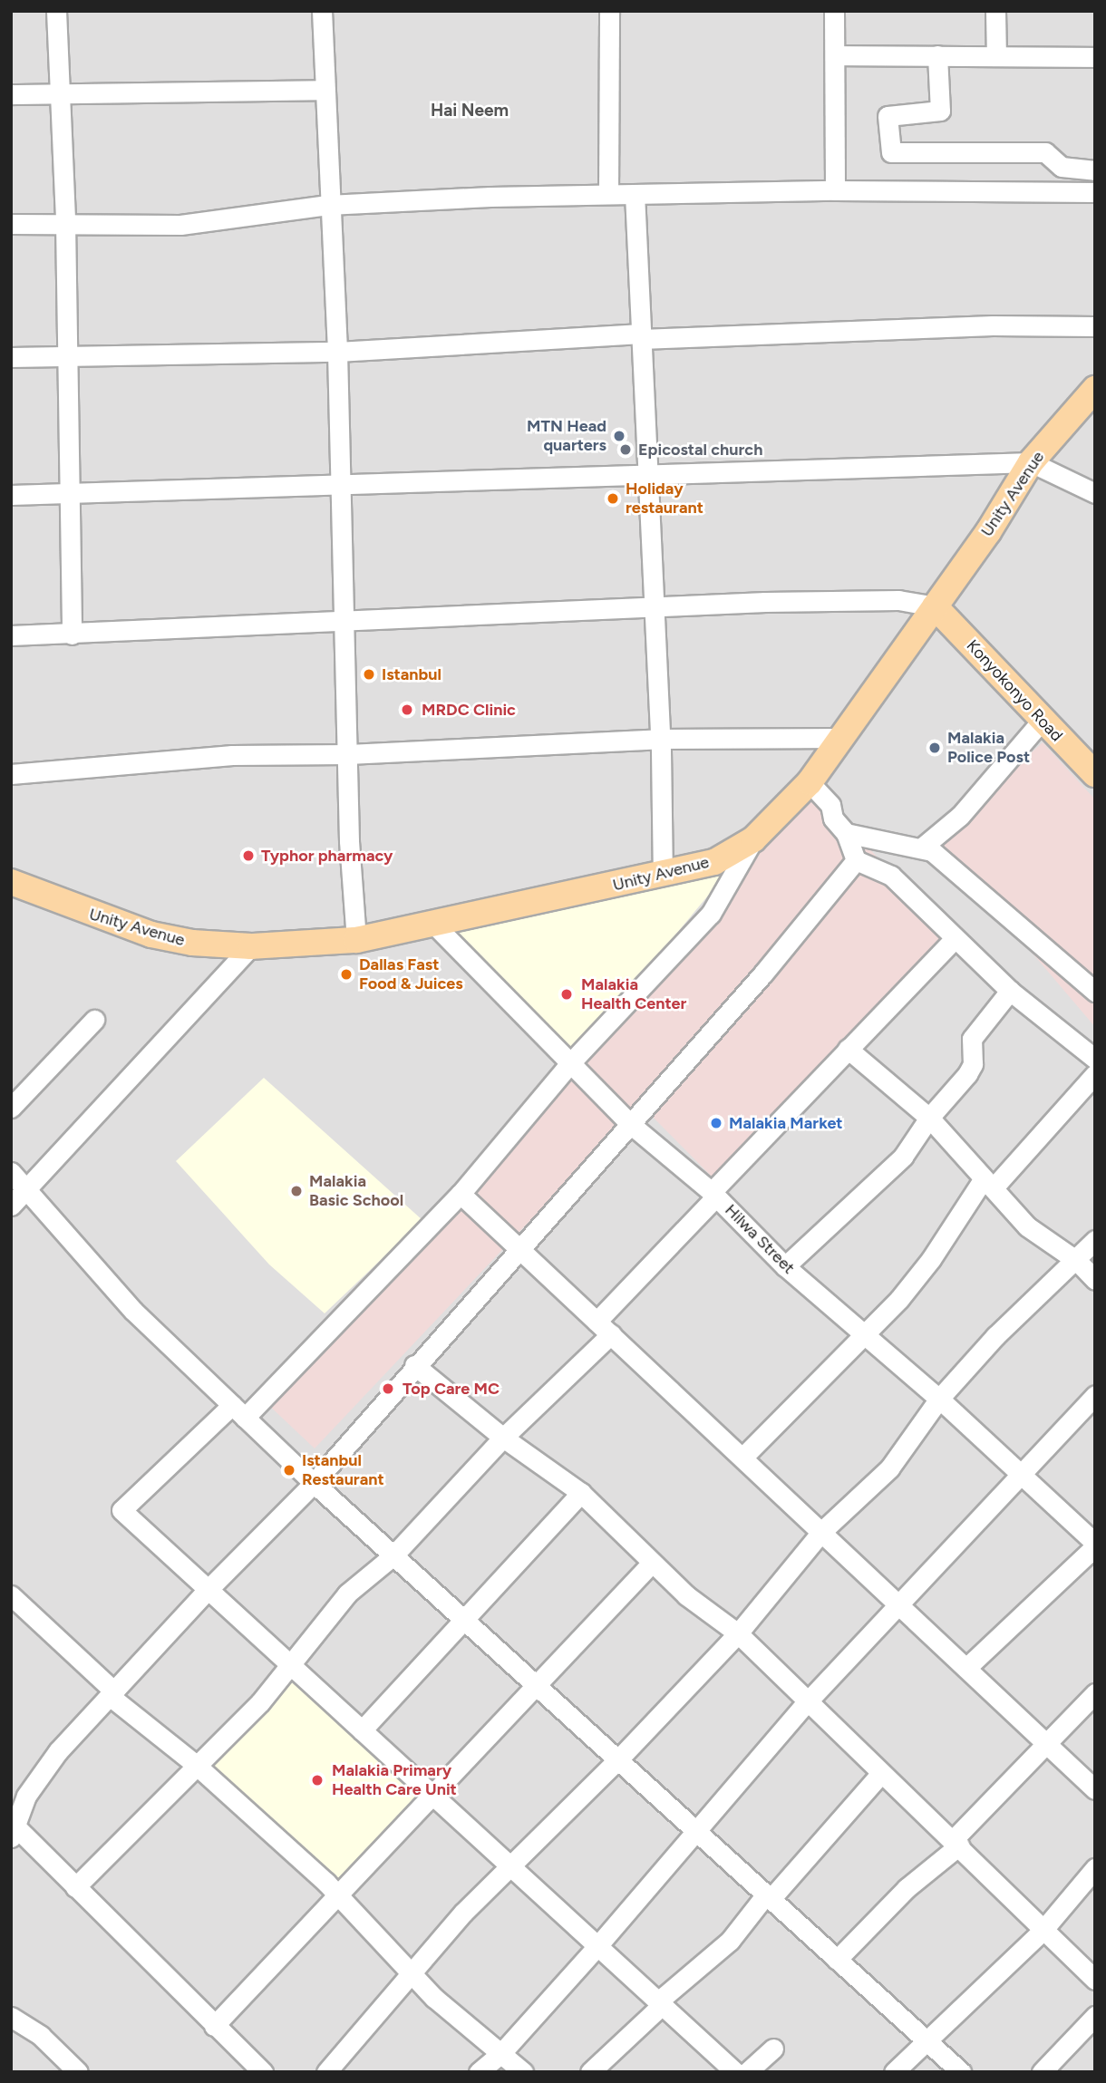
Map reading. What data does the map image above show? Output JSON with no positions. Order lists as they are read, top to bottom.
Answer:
{
  "streets": {
    "main road": ["Unity Avenue", "Konyokonyo Road"],
    "street": ["Hilwa Street"]
  },
  "crossings": [
    ["Unity Avenue", "Konyokonyo Road"],
    ["Unity Avenue", "Hilwa Street"]
  ],
  "districts": ["Hai Neem"],
  "places": [
    "MTN Head quarters",
    "Epicostal church",
    "Holiday restaurant",
    "Istanbul",
    "MRDC Clinic",
    "Malakia Police Post",
    "Typhor pharmacy",
    "Dallas Fast Food & Juices",
    "Malakia Health Center",
    "Malakia Market",
    "Malakia Basic School",
    "Top Care MC",
    "Istanbul Restaurant",
    "Malakia Primary Health Care Unit"
  ]
}
